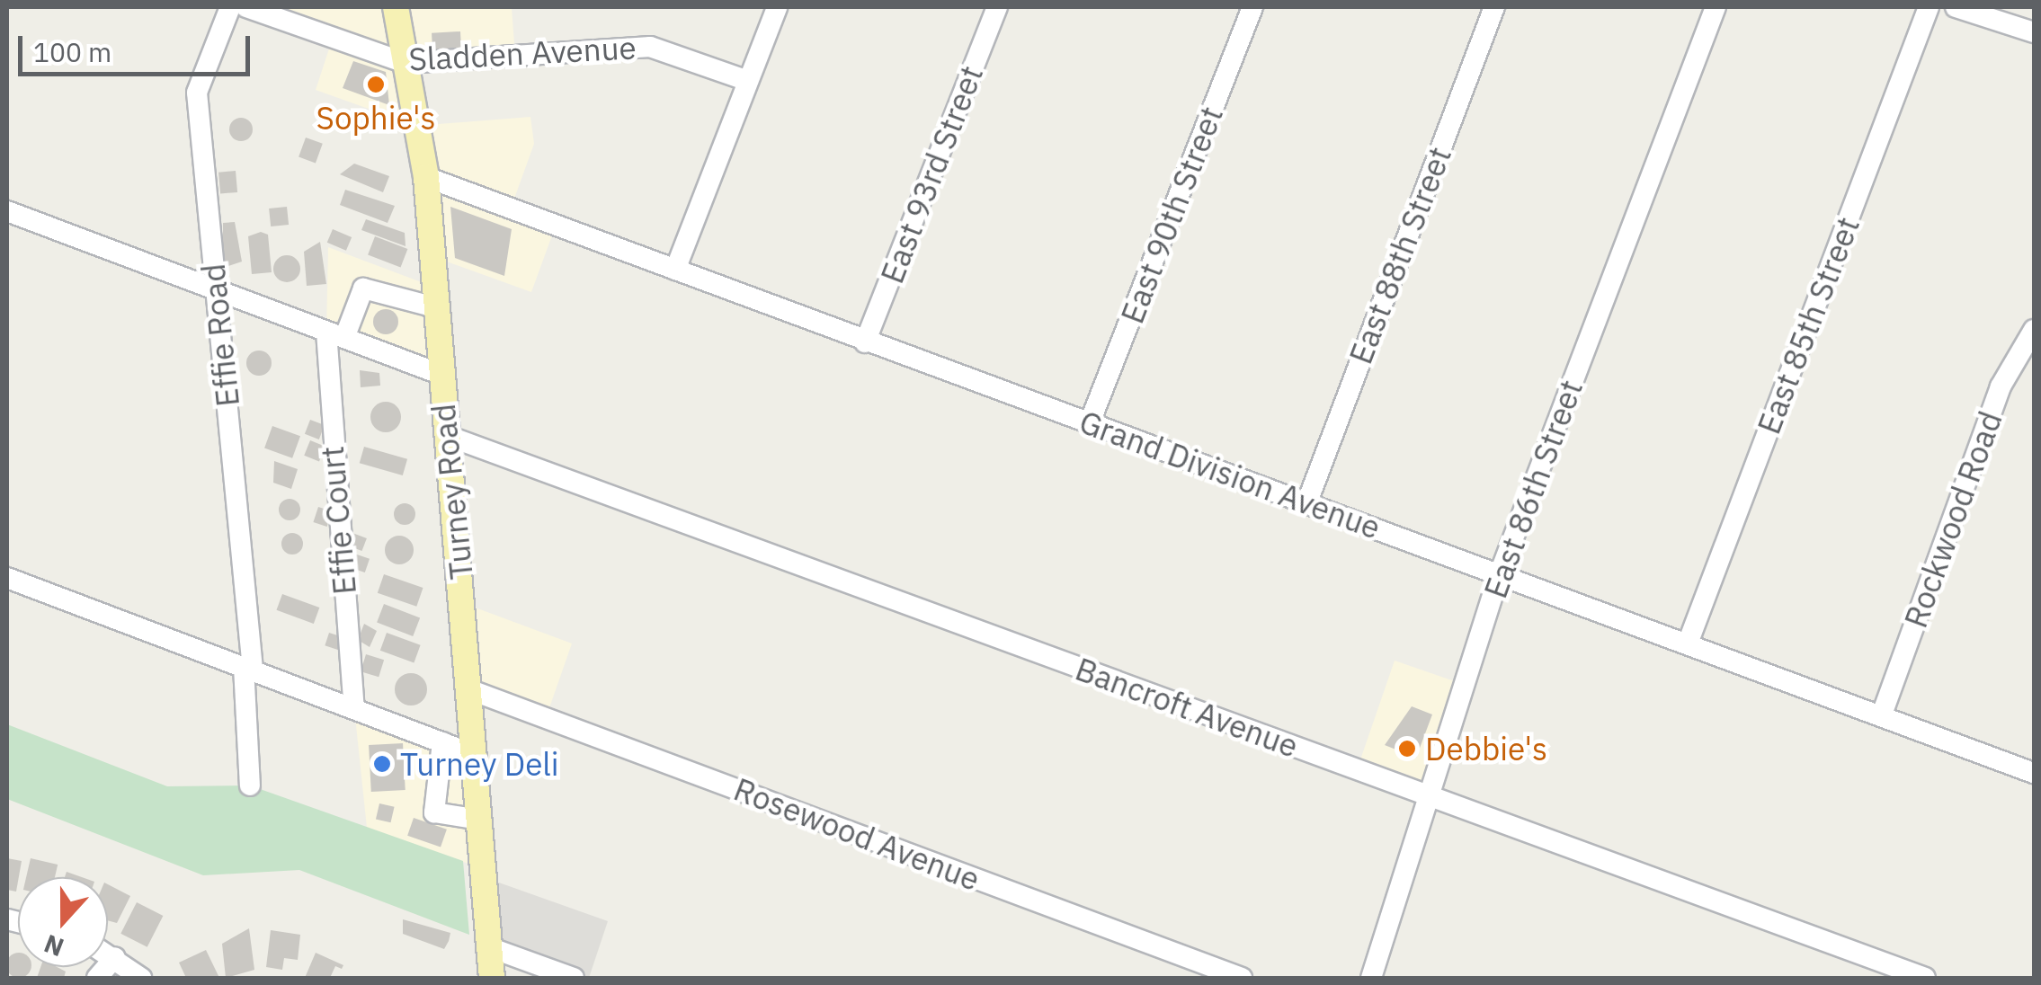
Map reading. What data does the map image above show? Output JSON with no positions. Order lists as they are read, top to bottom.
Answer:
{
  "streets": {
    "main road": ["Turney Road"],
    "street": [
      "Sladden Avenue",
      "East 93rd Street",
      "East 90th Street",
      "East 88th Street",
      "East 85th Street",
      "Effie Road",
      "Grand Division Avenue",
      "East 86th Street",
      "Rockwood Road",
      "Effie Court",
      "Bancroft Avenue",
      "Rosewood Avenue"
    ]
  },
  "crossings": [
    ["Sladden Avenue", "Turney Road"],
    ["East 93rd Street", "Grand Division Avenue"],
    ["East 90th Street", "Grand Division Avenue"],
    ["East 88th Street", "Grand Division Avenue"],
    ["East 85th Street", "Grand Division Avenue"],
    ["Grand Division Avenue", "East 86th Street"],
    ["Grand Division Avenue", "Turney Road"],
    ["Grand Division Avenue", "Rockwood Road"],
    ["East 86th Street", "Bancroft Avenue"],
    ["Turney Road", "Bancroft Avenue"],
    ["Turney Road", "Rosewood Avenue"]
  ],
  "places": ["Sophie's", "Debbie's", "Turney Deli"],
  "scale_bar": "100 m",
  "north": "bottom"
}
